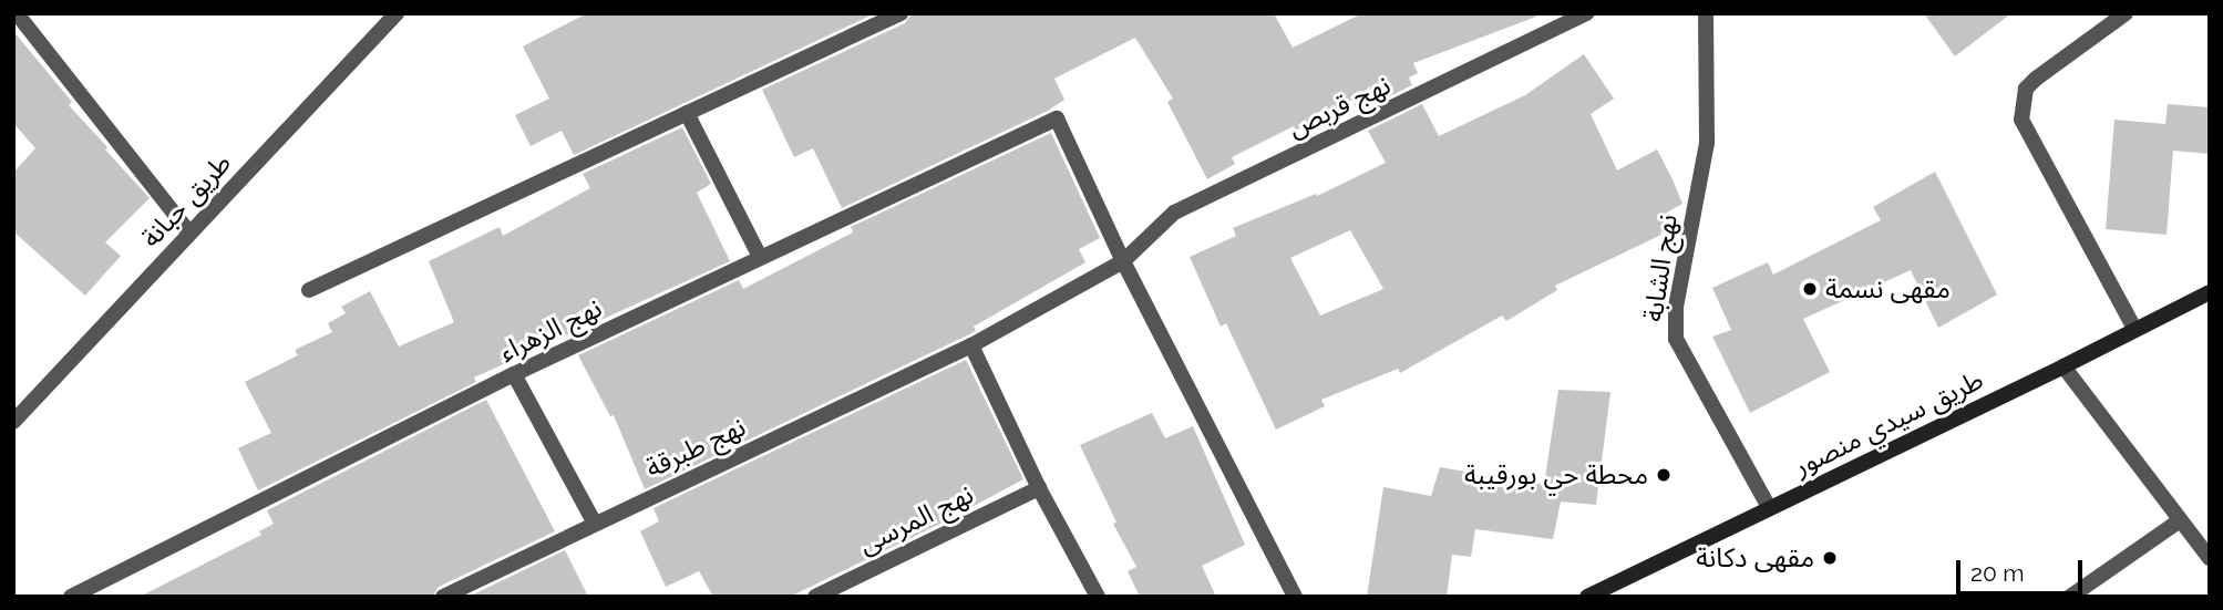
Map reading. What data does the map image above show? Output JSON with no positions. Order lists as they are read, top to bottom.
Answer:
{
  "streets": {
    "main road": ["طريق سيدي منصور"],
    "street": [
      "نهج قربص",
      "طريق حبانة",
      "نهج الشابة",
      "نهج الزهراء",
      "نهج طبرقة",
      "نهج المرسى"
    ]
  },
  "crossings": [
    ["نهج قربص", "نهج الزهراء"],
    ["نهج قربص", "نهج طبرقة"],
    ["نهج الشابة", "طريق سيدي منصور"]
  ],
  "places": ["مقهى نسمة", "محطة حي بورقيبة", "مقهى دكانة"],
  "scale_bar": "20 m"
}
